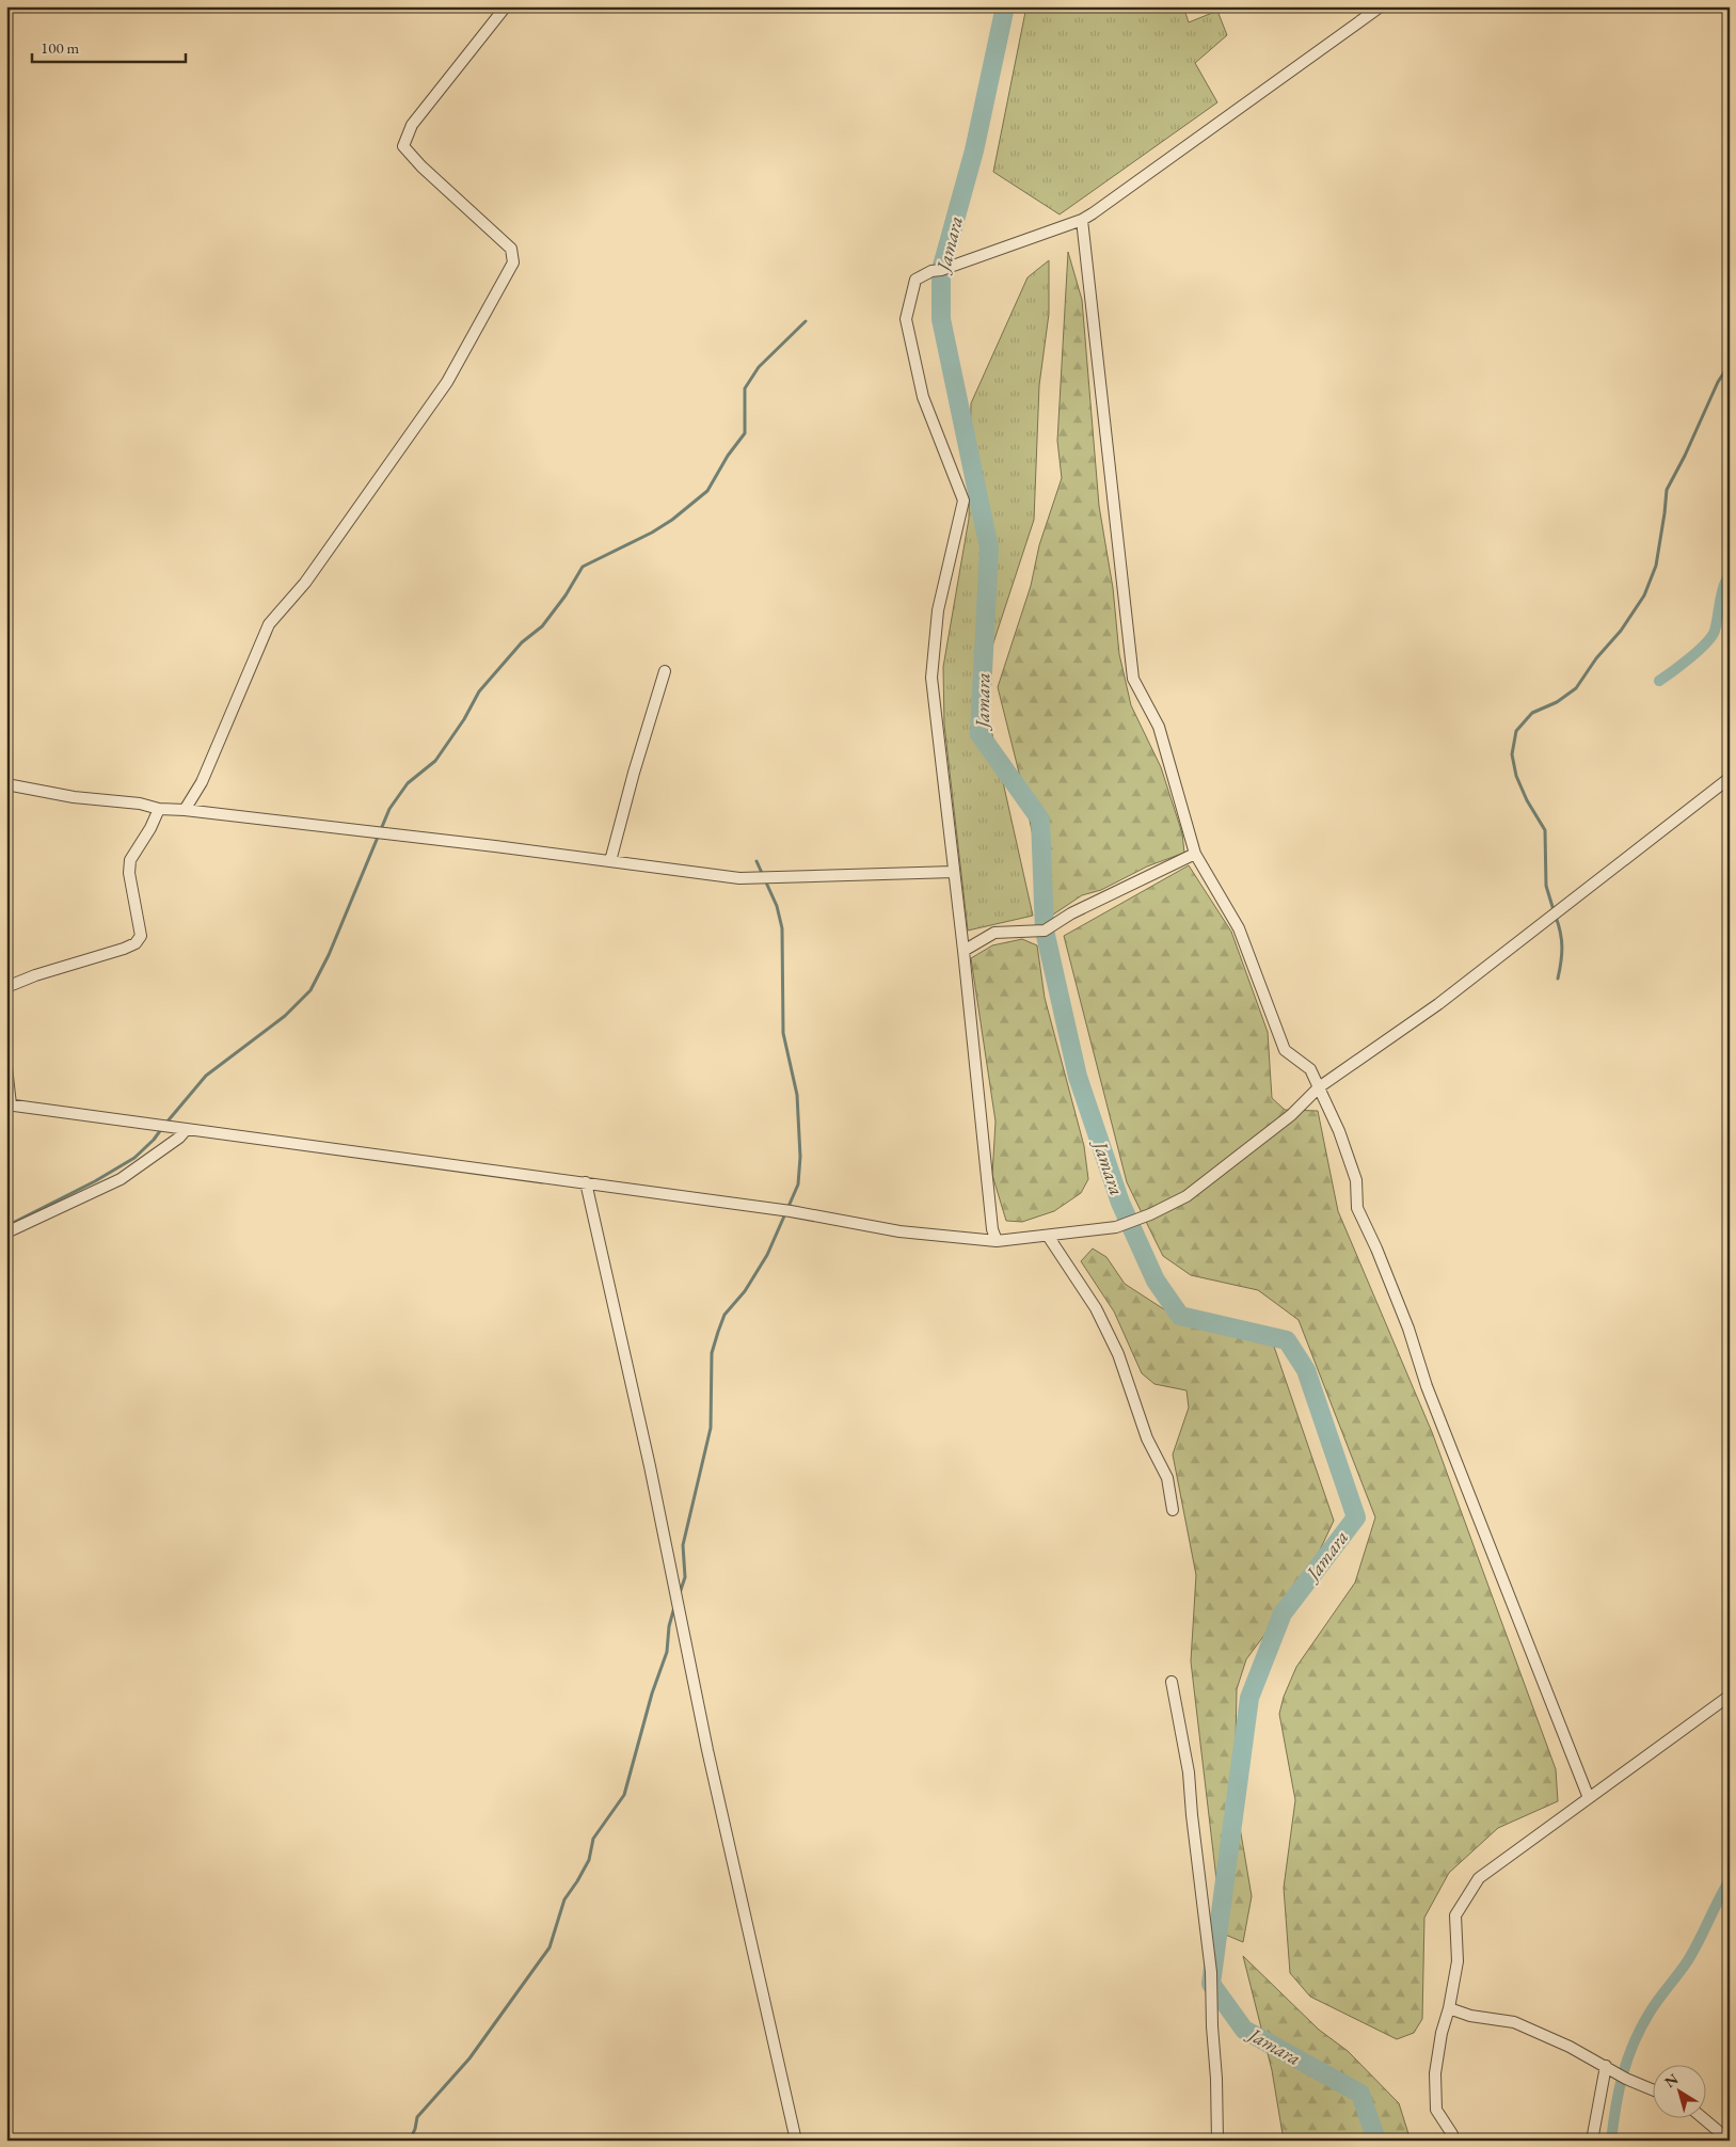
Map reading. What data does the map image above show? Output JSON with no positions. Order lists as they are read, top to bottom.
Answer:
{
  "water": ["Jamara"],
  "scale_bar": "100 m",
  "north": "top left"
}
